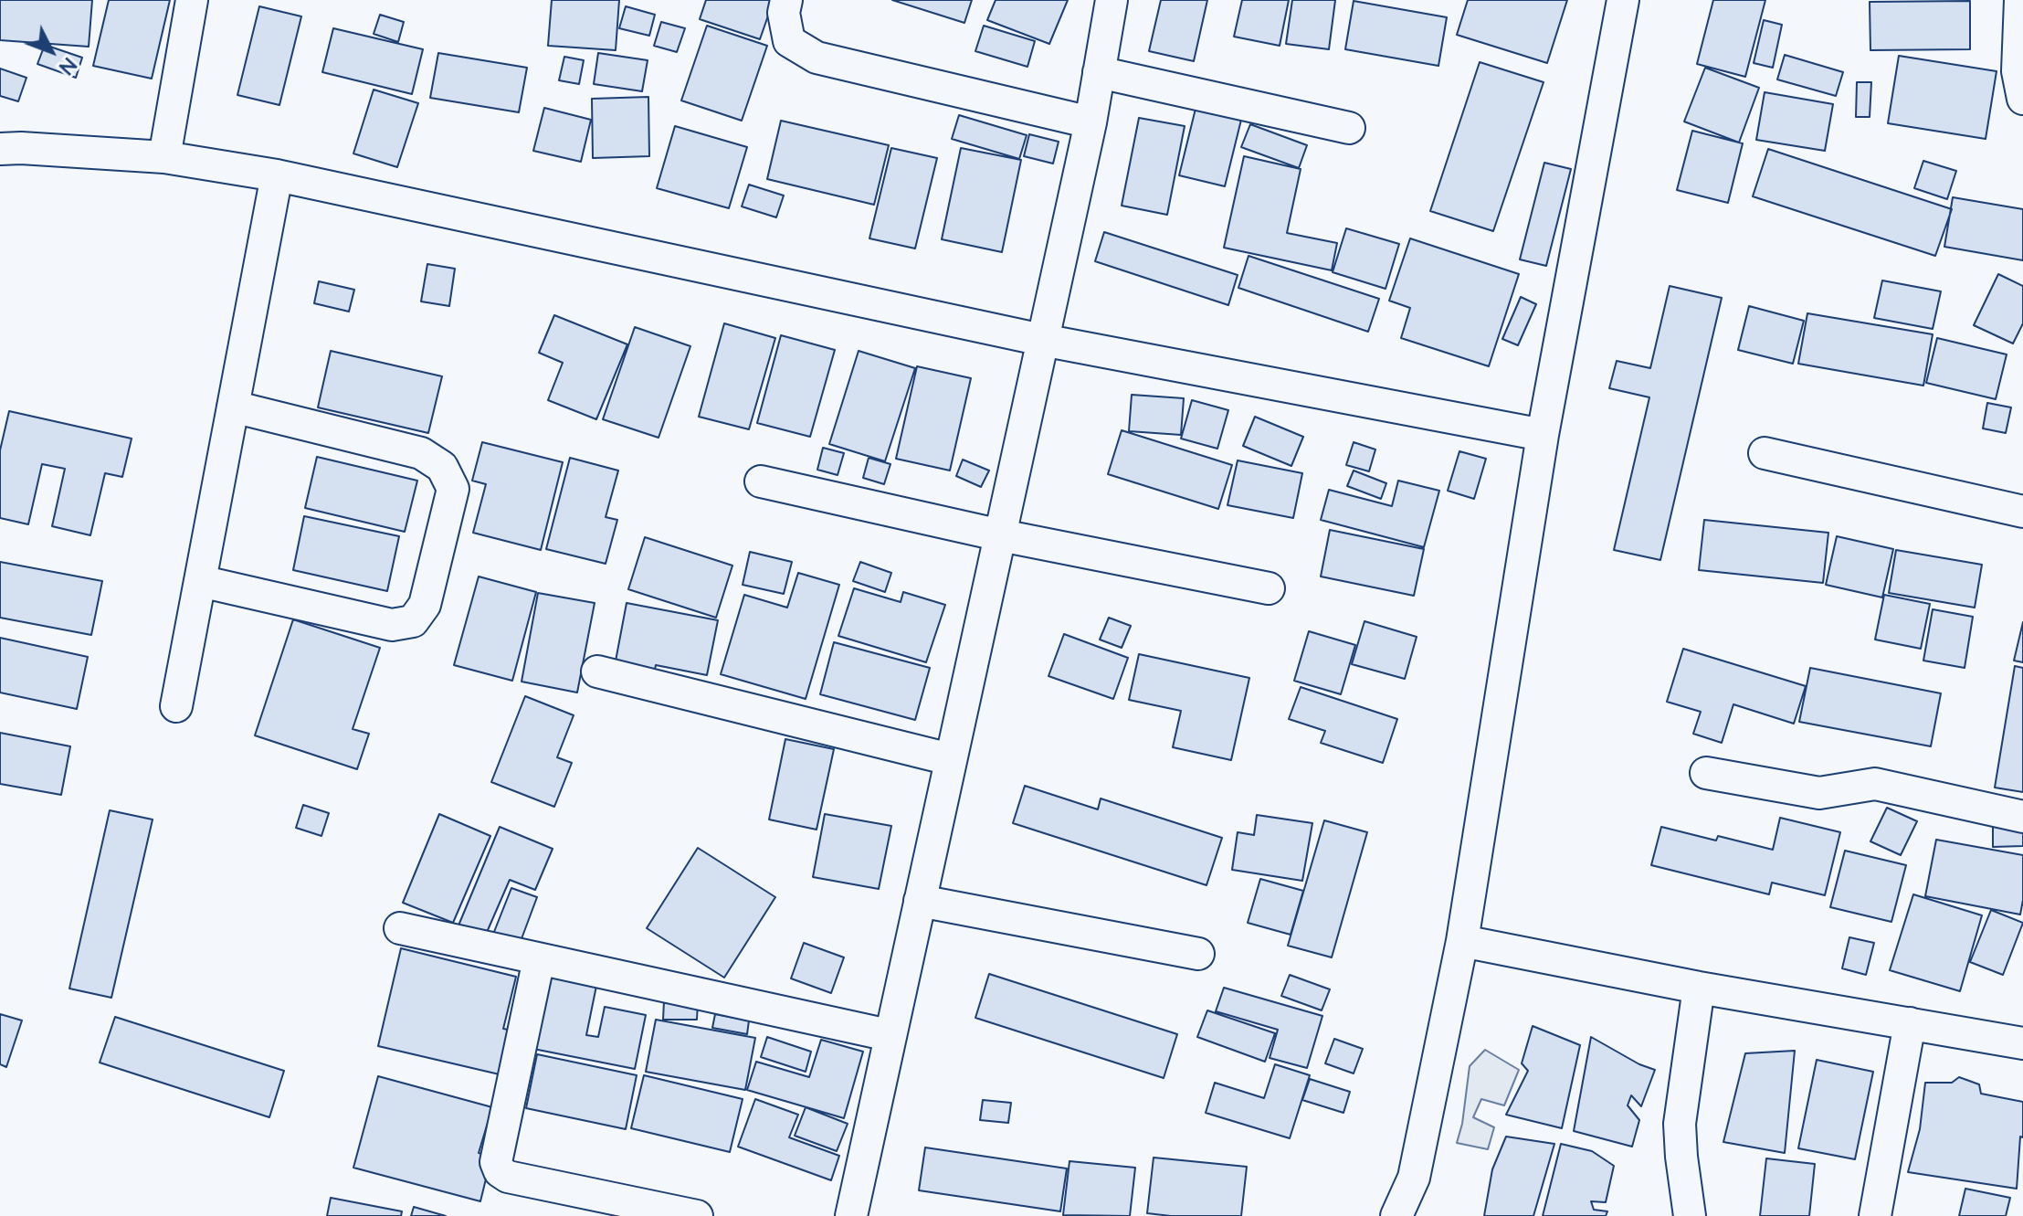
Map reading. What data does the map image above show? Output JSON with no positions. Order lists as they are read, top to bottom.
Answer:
{
  "north": "bottom right"
}
